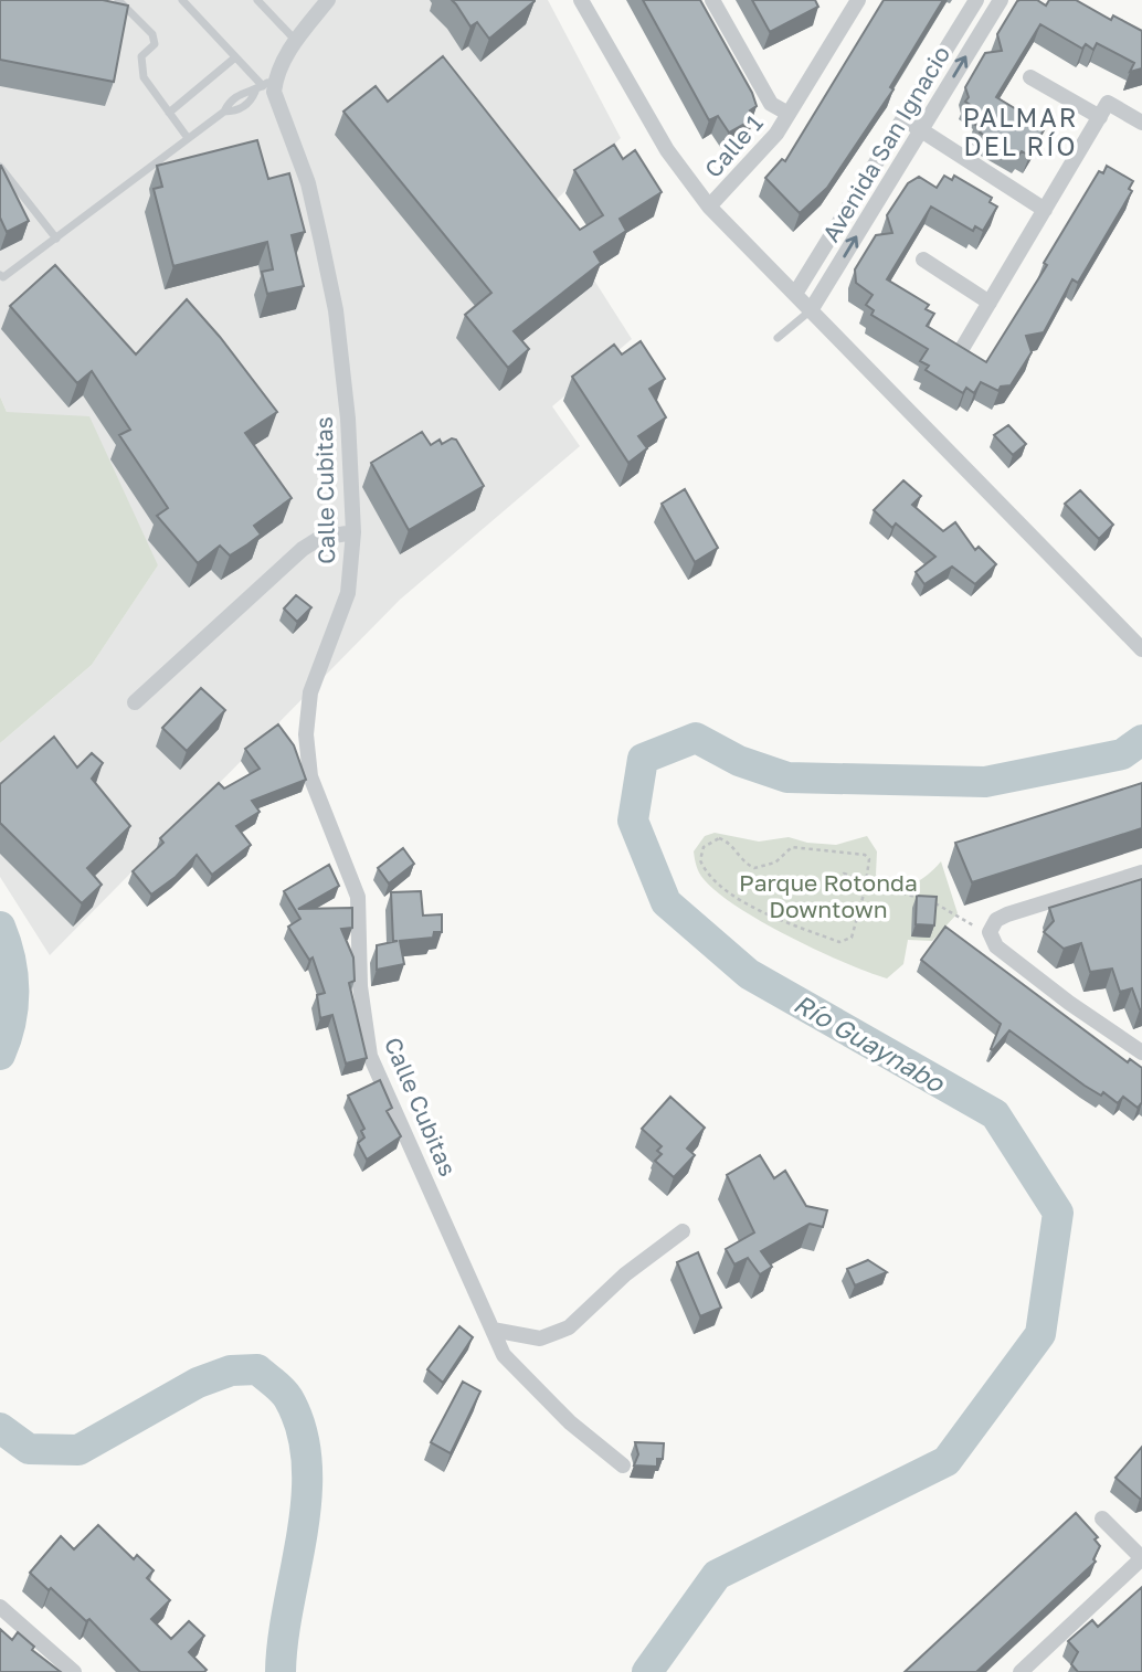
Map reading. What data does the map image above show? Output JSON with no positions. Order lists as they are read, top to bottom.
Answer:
{
  "streets": {
    "street": ["Avenida San Ignacio", "Calle 1", "Calle Cubitas"]
  },
  "districts": ["PALMAR DEL RÍO"],
  "water": ["Río Guaynabo"],
  "parks": ["Parque Rotonda Downtown"]
}
